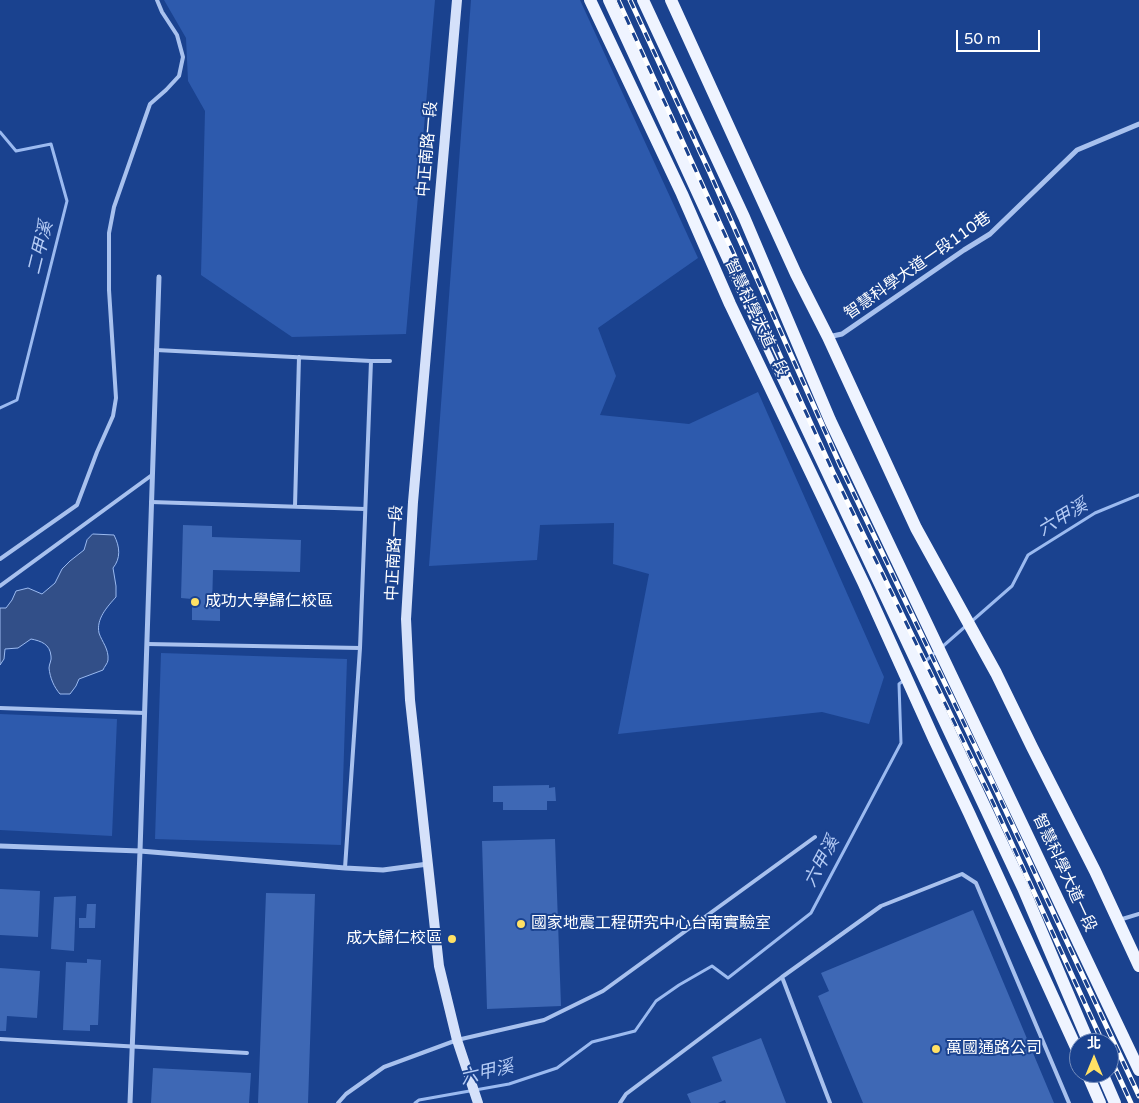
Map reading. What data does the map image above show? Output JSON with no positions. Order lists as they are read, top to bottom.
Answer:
{
  "streets": {
    "main road": ["智慧科學大道一段"],
    "street": ["中正南路一段", "智慧科學大道一段110巷"]
  },
  "crossings": [
    ["智慧科學大道一段110巷", "智慧科學大道一段"]
  ],
  "water": ["二甲溪", "六甲溪"],
  "places": [
    "成功大學歸仁校區",
    "國家地震工程研究中心台南實驗室",
    "成大歸仁校區",
    "萬國通路公司"
  ],
  "scale_bar": "50 m",
  "north": "top"
}
